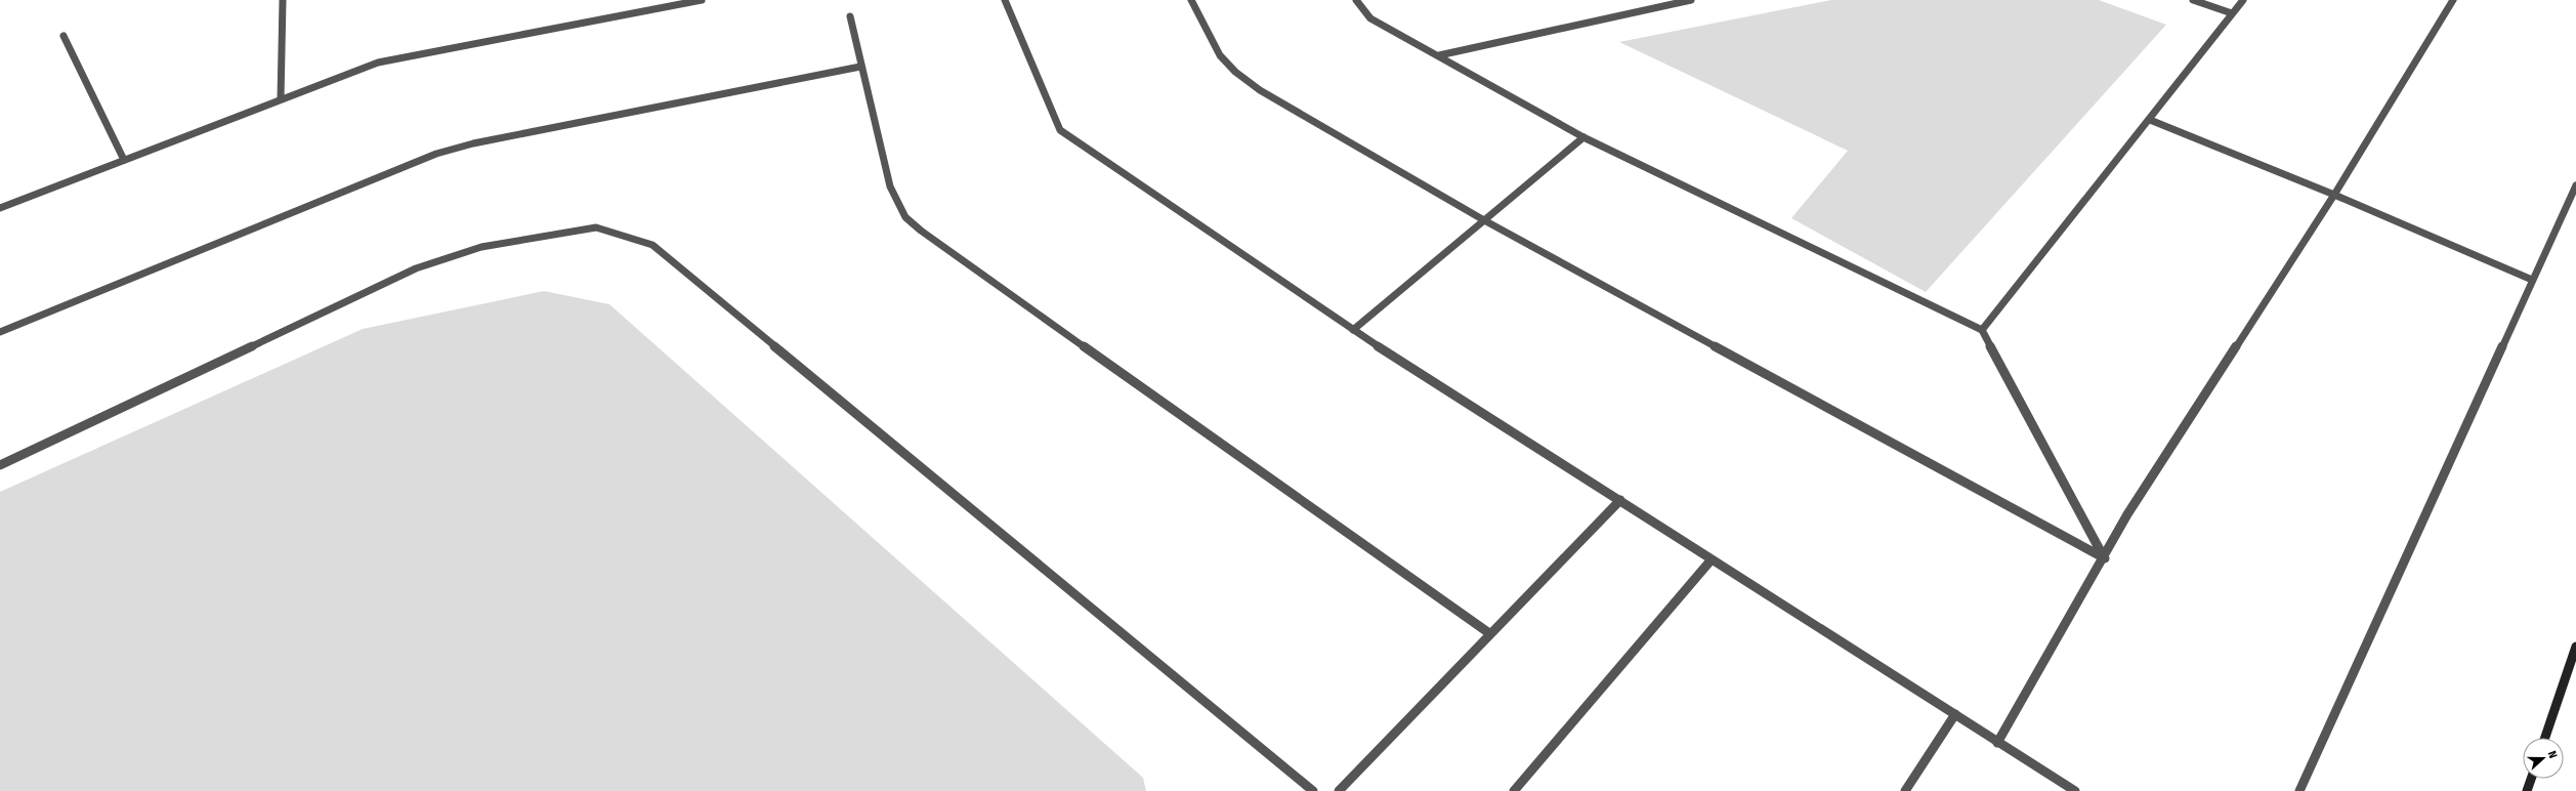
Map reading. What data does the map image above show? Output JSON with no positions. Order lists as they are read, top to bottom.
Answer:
{
  "north": "right"
}
